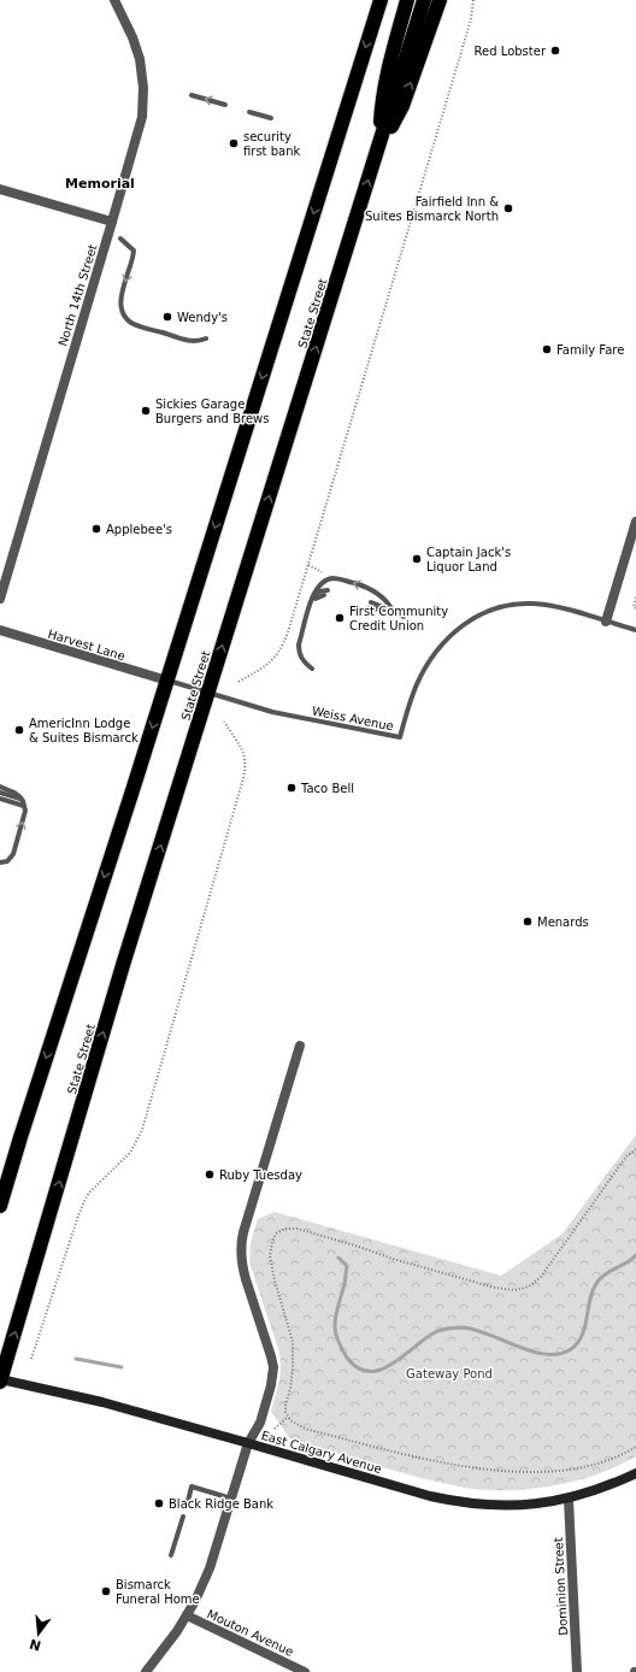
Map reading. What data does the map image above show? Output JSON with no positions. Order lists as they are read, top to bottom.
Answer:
{
  "streets": {
    "highway": ["State Street"],
    "street": [
      "North 14th Street",
      "Harvest Lane",
      "East Calgary Avenue",
      "Dominion Street",
      "Mouton Avenue"
    ],
    "lane": ["Weiss Avenue"]
  },
  "crossings": [
    ["State Street", "Weiss Avenue"],
    ["State Street", "East Calgary Avenue"],
    ["Harvest Lane", "Weiss Avenue"],
    ["East Calgary Avenue", "Dominion Street"]
  ],
  "districts": ["Memorial"],
  "parks": ["Gateway Pond"],
  "places": [
    "Red Lobster",
    "security first bank",
    "Fairfield Inn & Suites Bismarck North",
    "Wendy's",
    "Family Fare",
    "Sickies Garage Burgers and Brews",
    "Applebee's",
    "Captain Jack's Liquor Land",
    "First Community Credit Union",
    "AmericInn Lodge & Suites Bismarck",
    "Taco Bell",
    "Menards",
    "Ruby Tuesday",
    "Black Ridge Bank",
    "Bismarck Funeral Home"
  ],
  "north": "bottom"
}
